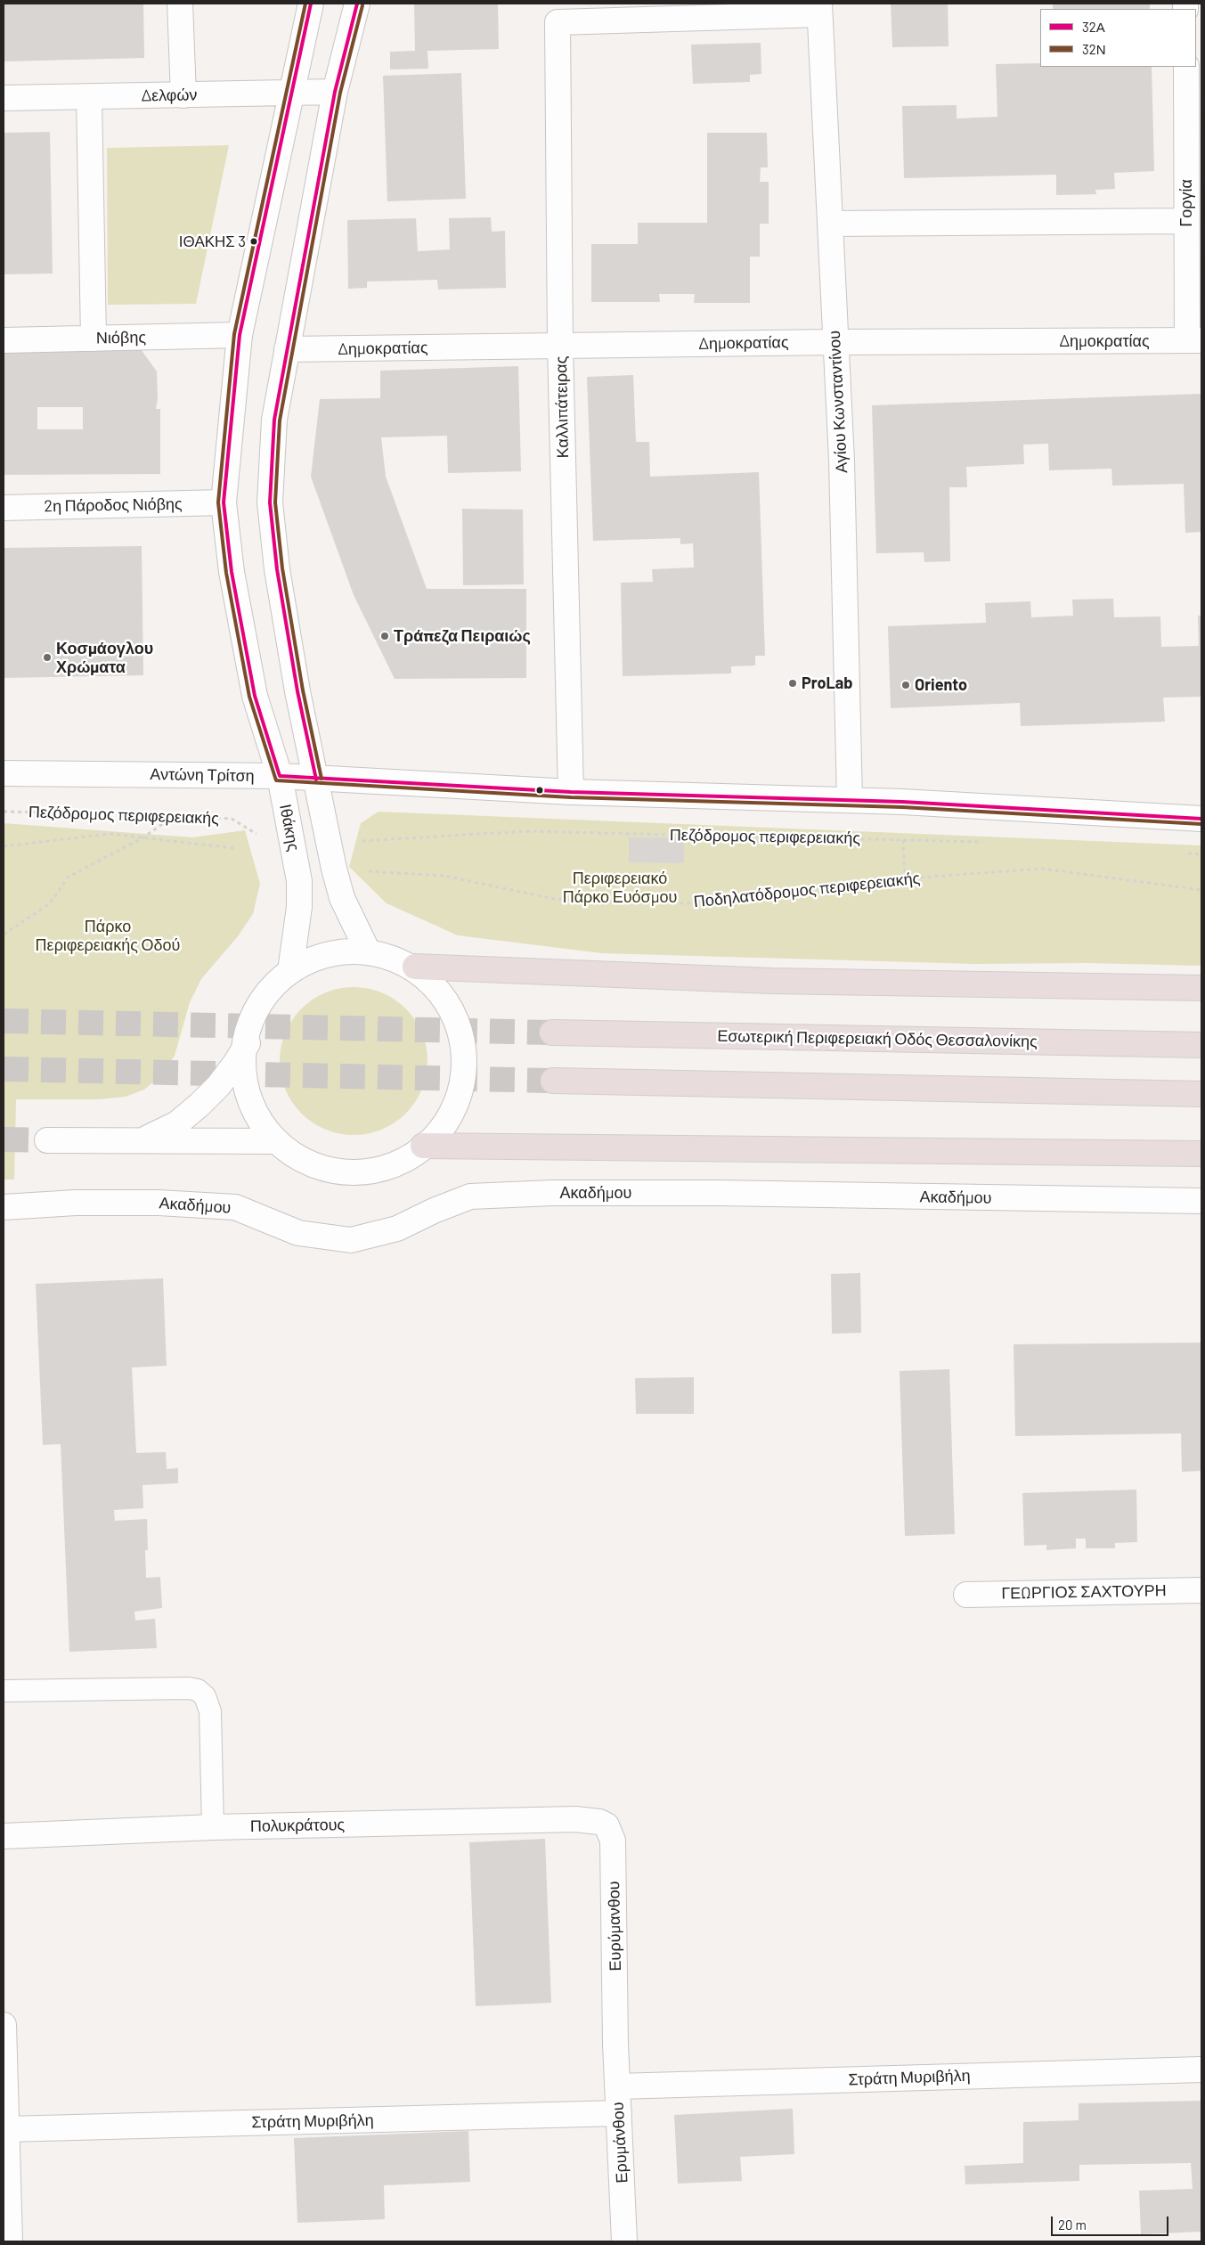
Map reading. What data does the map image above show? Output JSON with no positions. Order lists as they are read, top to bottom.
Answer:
{
  "streets": {
    "highway": ["Εσωτερική Περιφερειακή Οδός Θεσσαλονίκης"],
    "street": [
      "Δελφών",
      "Γοργία",
      "Νιόβης",
      "Δημοκρατίας",
      "Αγίου Κωνσταντίνου",
      "Καλλιπάτειρας",
      "2η Πάροδος Νιόβης",
      "Αντώνη Τρίτση",
      "Ιθάκης",
      "Ακαδήμου",
      "ΓΕΩΡΓΙΟΣ ΣΑΧΤΟΥΡΗ",
      "Πολυκράτους",
      "Ευρύμανθου",
      "Στράτη Μυριβήλη",
      "Ερυμάνθου"
    ],
    "path": ["Πεζόδρομος περιφερειακής", "Ποδηλατόδρομος περιφερειακής"]
  },
  "crossings": [
    ["Δελφών", "Ιθάκης"],
    ["Γοργία", "Δημοκρατίας"],
    ["Νιόβης", "Ιθάκης"],
    ["Δημοκρατίας", "Αγίου Κωνσταντίνου"],
    ["Δημοκρατίας", "Καλλιπάτειρας"],
    ["Αγίου Κωνσταντίνου", "Καλλιπάτειρας"],
    ["Αγίου Κωνσταντίνου", "Αντώνη Τρίτση"],
    ["Καλλιπάτειρας", "Αντώνη Τρίτση"],
    ["2η Πάροδος Νιόβης", "Ιθάκης"],
    ["Αντώνη Τρίτση", "Ιθάκης"],
    ["Πεζόδρομος περιφερειακής", "Ιθάκης"],
    ["Πολυκράτους", "Ευρύμανθου"],
    ["Ευρύμανθου", "Ερυμάνθου"],
    ["Στράτη Μυριβήλη", "Ερυμάνθου"]
  ],
  "parks": ["Περιφερειακό Πάρκο Ευόσμου", "Πάρκο Περιφερειακής Οδού"],
  "places": [
    "ΙΘΑΚΗΣ 3",
    "Τράπεζα Πειραιώς",
    "Κοσμάογλου Χρώματα",
    "ProLab",
    "Oriento"
  ],
  "lines": ["transit line 32Α", "transit line 32Ν"],
  "legend": ["32Α", "32Ν"],
  "scale_bar": "20 m"
}
